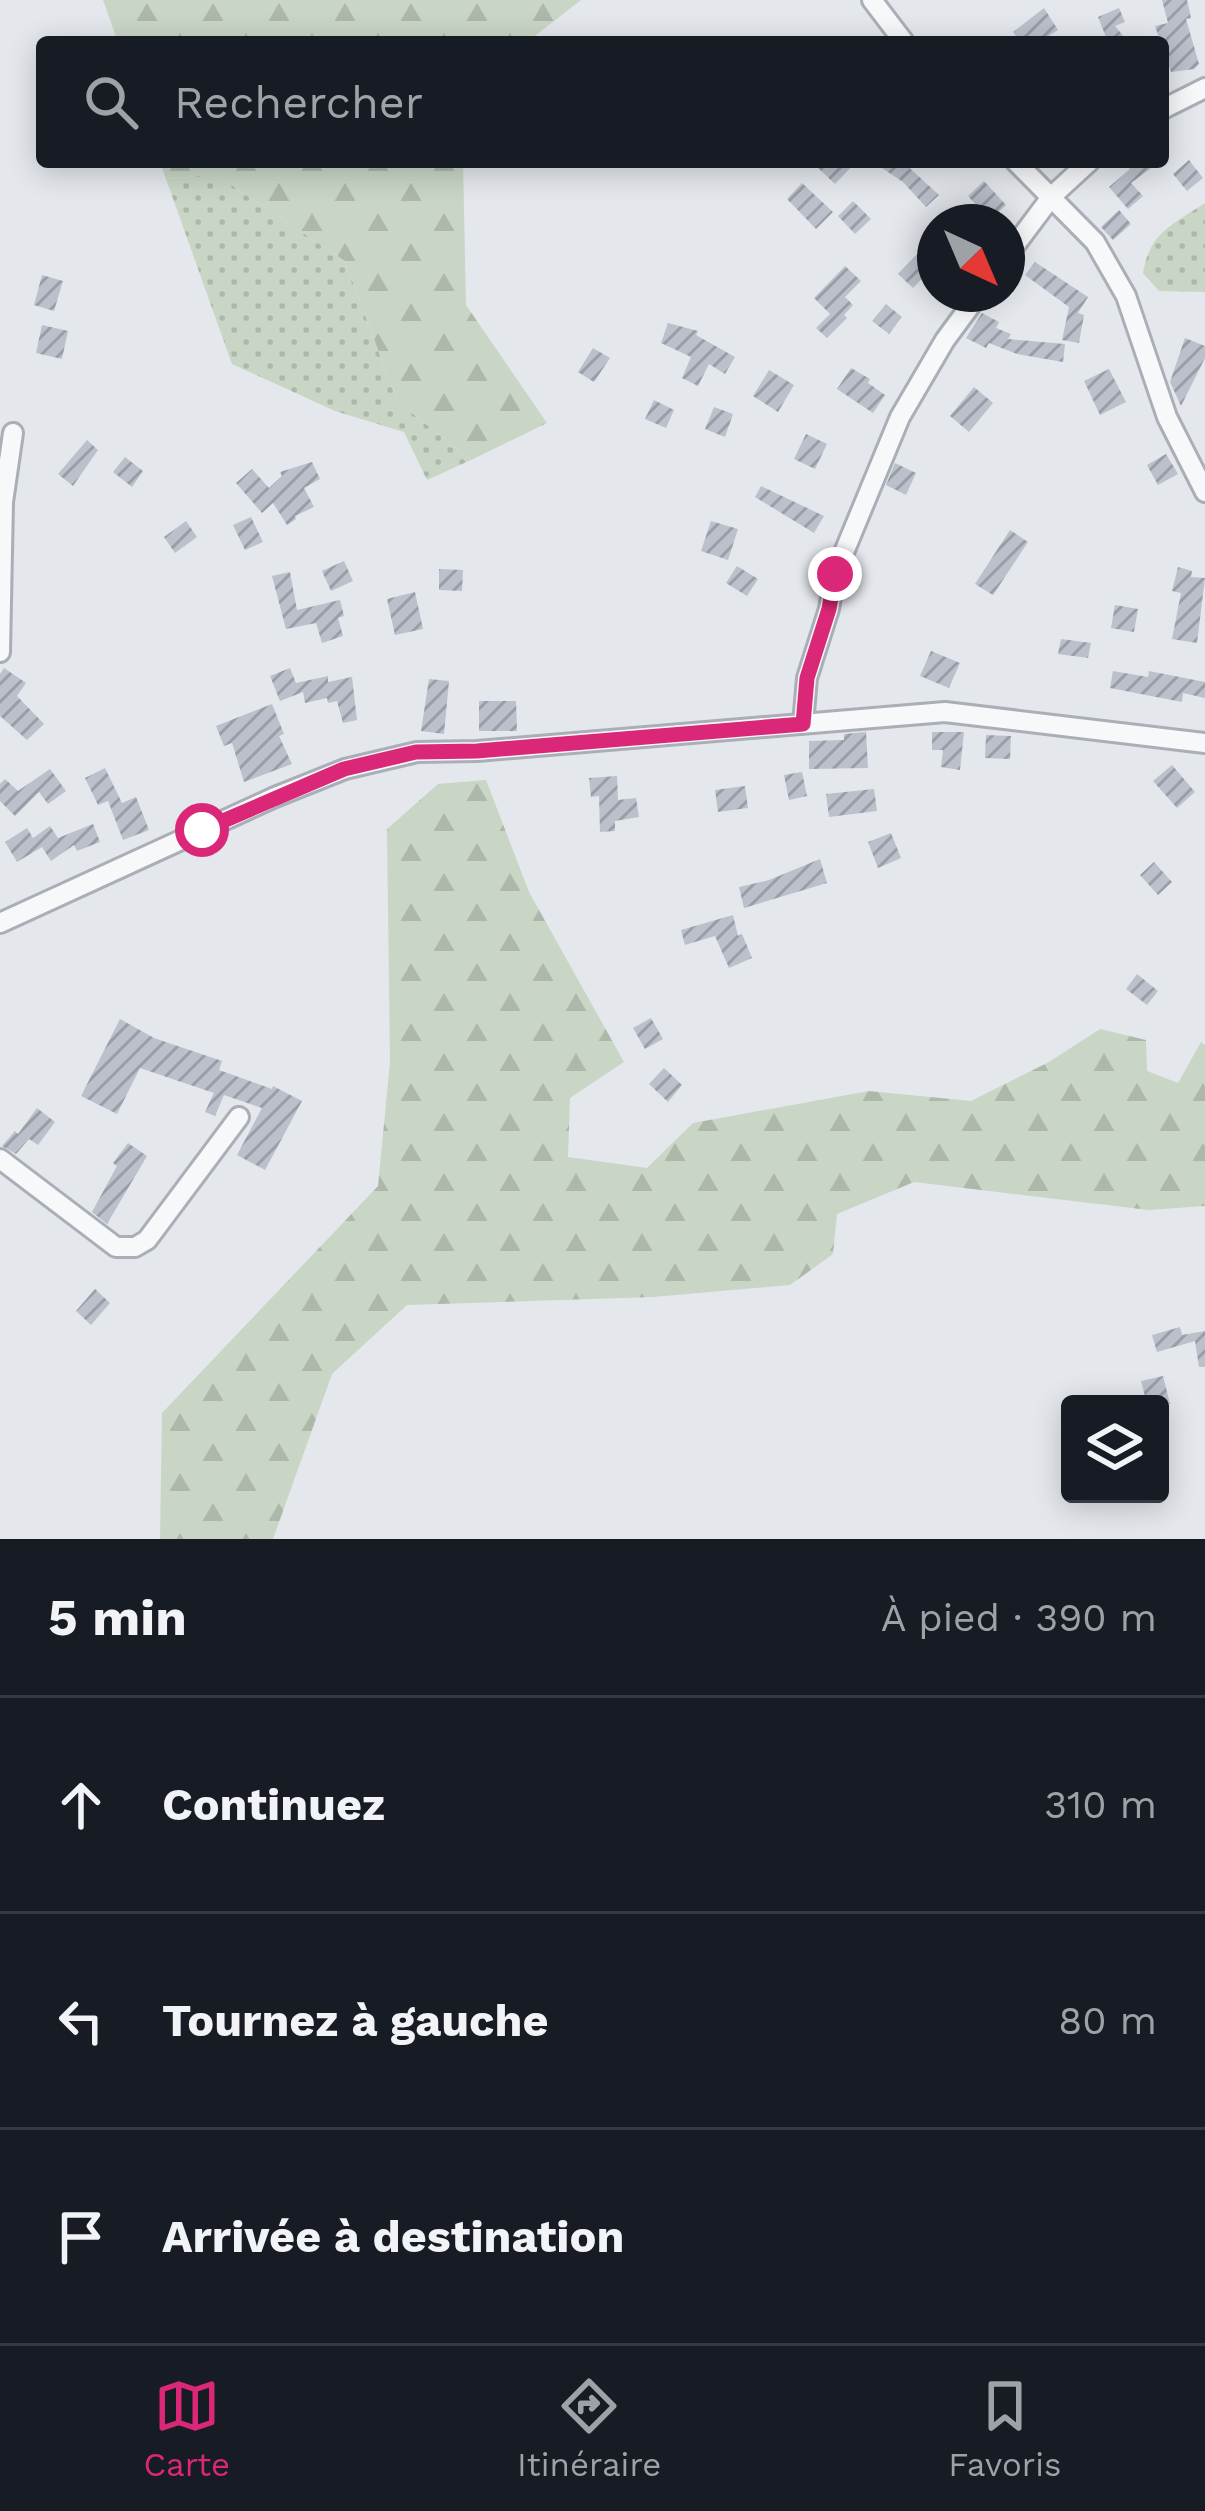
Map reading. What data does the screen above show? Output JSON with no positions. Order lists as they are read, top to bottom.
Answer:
{
  "north": "bottom right",
  "page": {
    "search": "Rechercher",
    "heading": ["5 min", "À pied · 390 m"],
    "list": [
      ["Continuez", "310 m"],
      ["Tournez à gauche", "80 m"],
      "Arrivée à destination"
    ],
    "nav": ["Carte", "Itinéraire", "Favoris"]
  }
}
